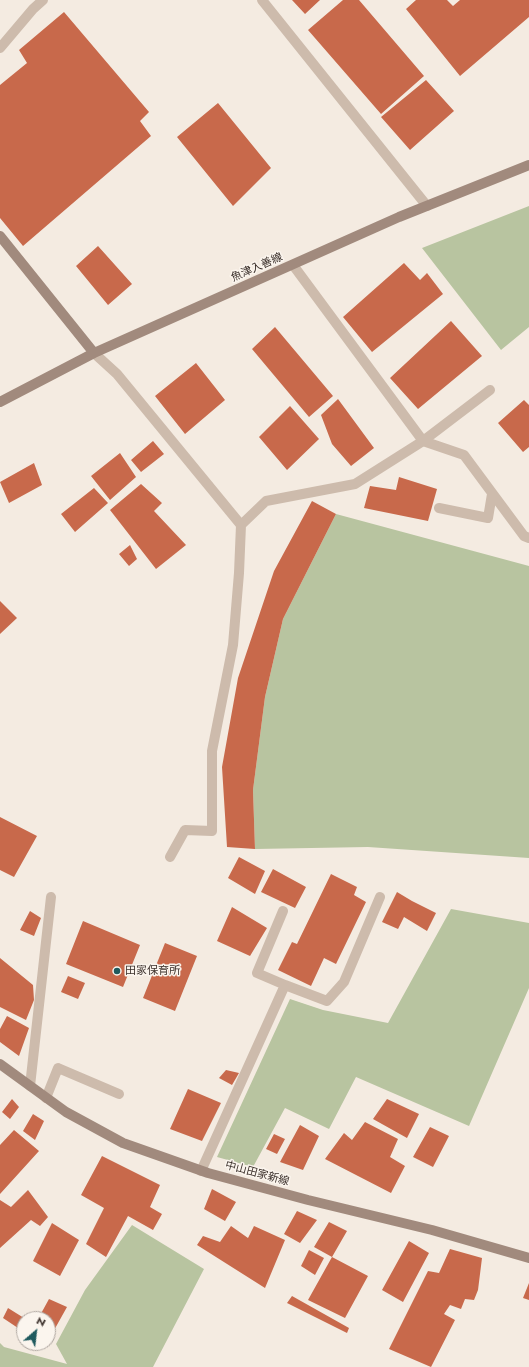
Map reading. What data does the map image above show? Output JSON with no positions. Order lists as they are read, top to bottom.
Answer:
{
  "streets": {
    "main road": ["魚津入善線", "中山田家新線"]
  },
  "places": ["田家保育所"],
  "north": "top right"
}
